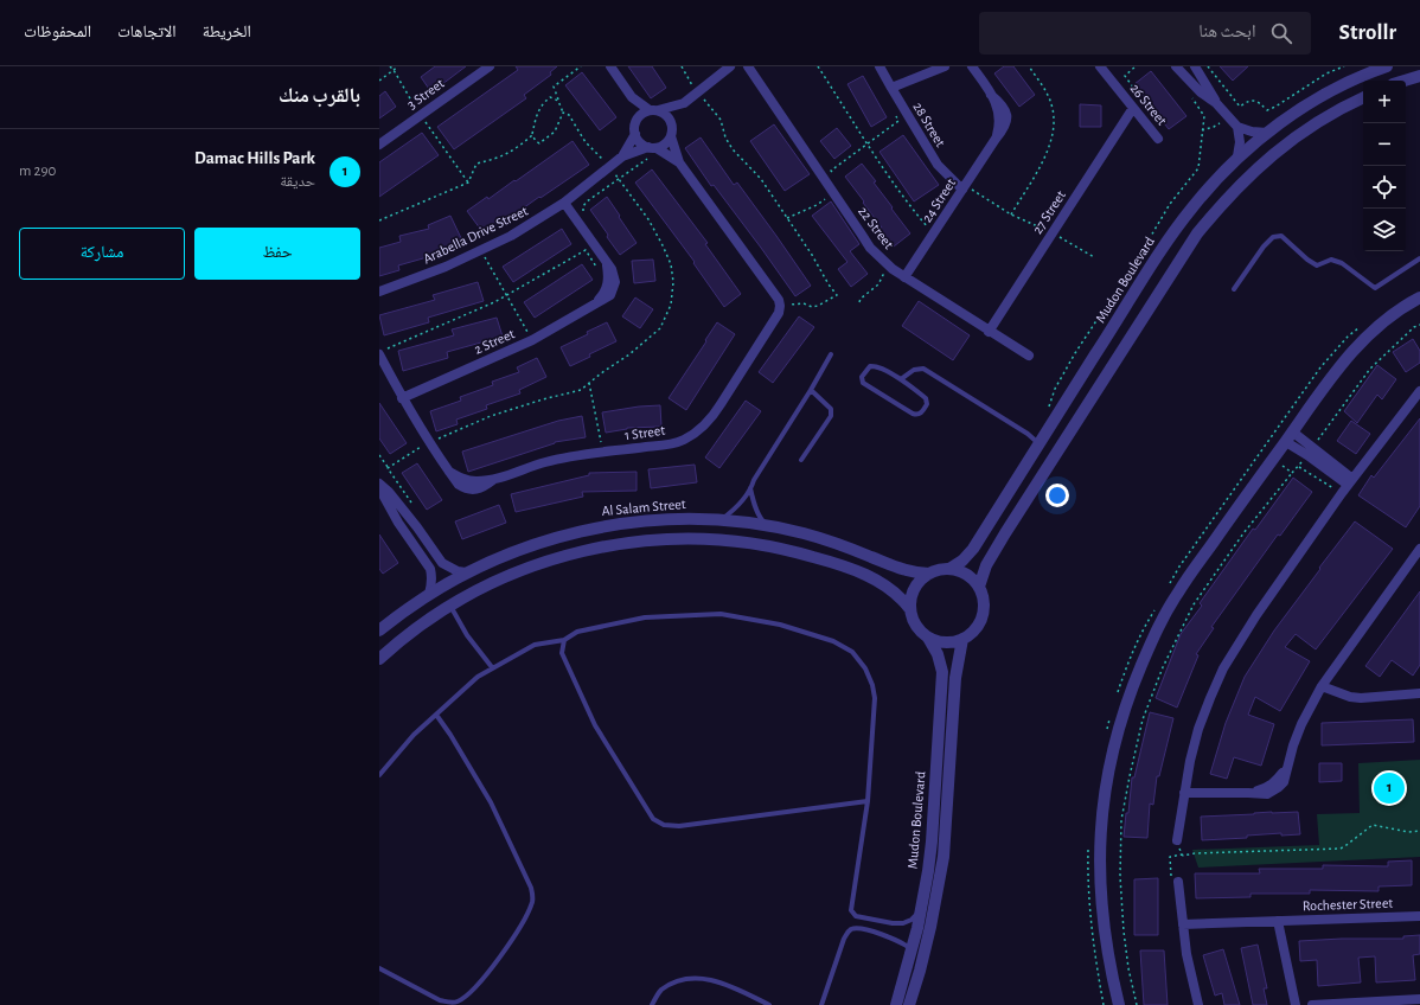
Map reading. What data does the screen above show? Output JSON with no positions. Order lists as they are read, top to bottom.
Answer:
{
  "streets": {
    "street": [
      "3 Street",
      "26 Street",
      "28 Street",
      "24 Street",
      "27 Street",
      "22 Street",
      "Arabella Drive Street",
      "Mudon Boulevard",
      "2 Street",
      "1 Street",
      "Al Salam Street",
      "Rochester Street"
    ]
  },
  "crossings": [
    ["26 Street", "27 Street"],
    ["28 Street", "24 Street"],
    ["24 Street", "22 Street"],
    ["27 Street", "22 Street"],
    ["Mudon Boulevard", "Al Salam Street"],
    ["2 Street", "1 Street"]
  ],
  "page": {
    "header": "Strollr",
    "search": "ابحث هنا",
    "nav": ["الخريطة", "الاتجاهات", "المحفوظات"],
    "heading": "بالقرب منك",
    "map_buttons": ["+", "−"],
    "list": [
      {
        "mark": "1",
        "name": "Damac Hills Park",
        "note": "حديقة",
        "value": "290 m"
      }
    ],
    "buttons": ["حفظ", "مشاركة"],
    "pins": "1"
  }
}
